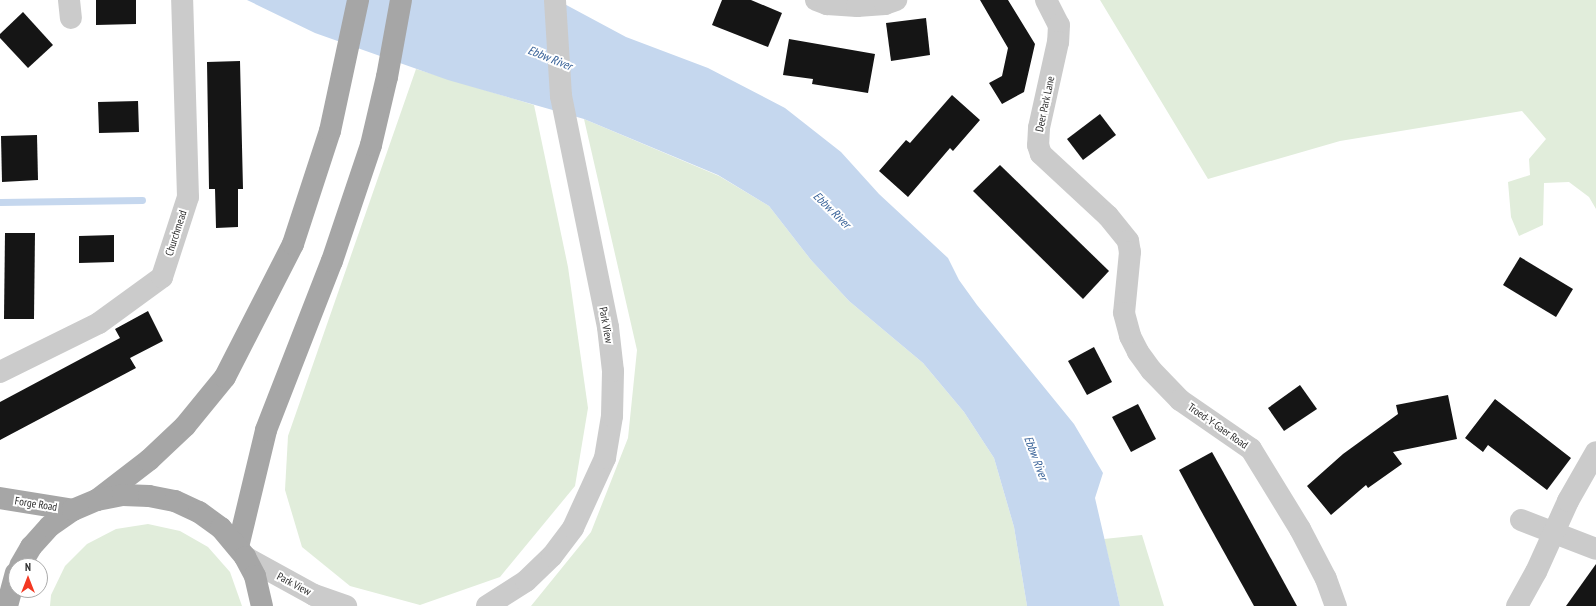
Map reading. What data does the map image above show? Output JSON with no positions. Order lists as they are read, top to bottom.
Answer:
{
  "streets": {
    "main road": ["Forge Road"],
    "street": [
      "Deer Park Lane",
      "Churchmead",
      "Park View",
      "Troed-Y-Gaer Road"
    ]
  },
  "crossings": [
    ["Deer Park Lane", "Troed-Y-Gaer Road"]
  ],
  "water": ["Ebbw River"],
  "north": "top"
}
